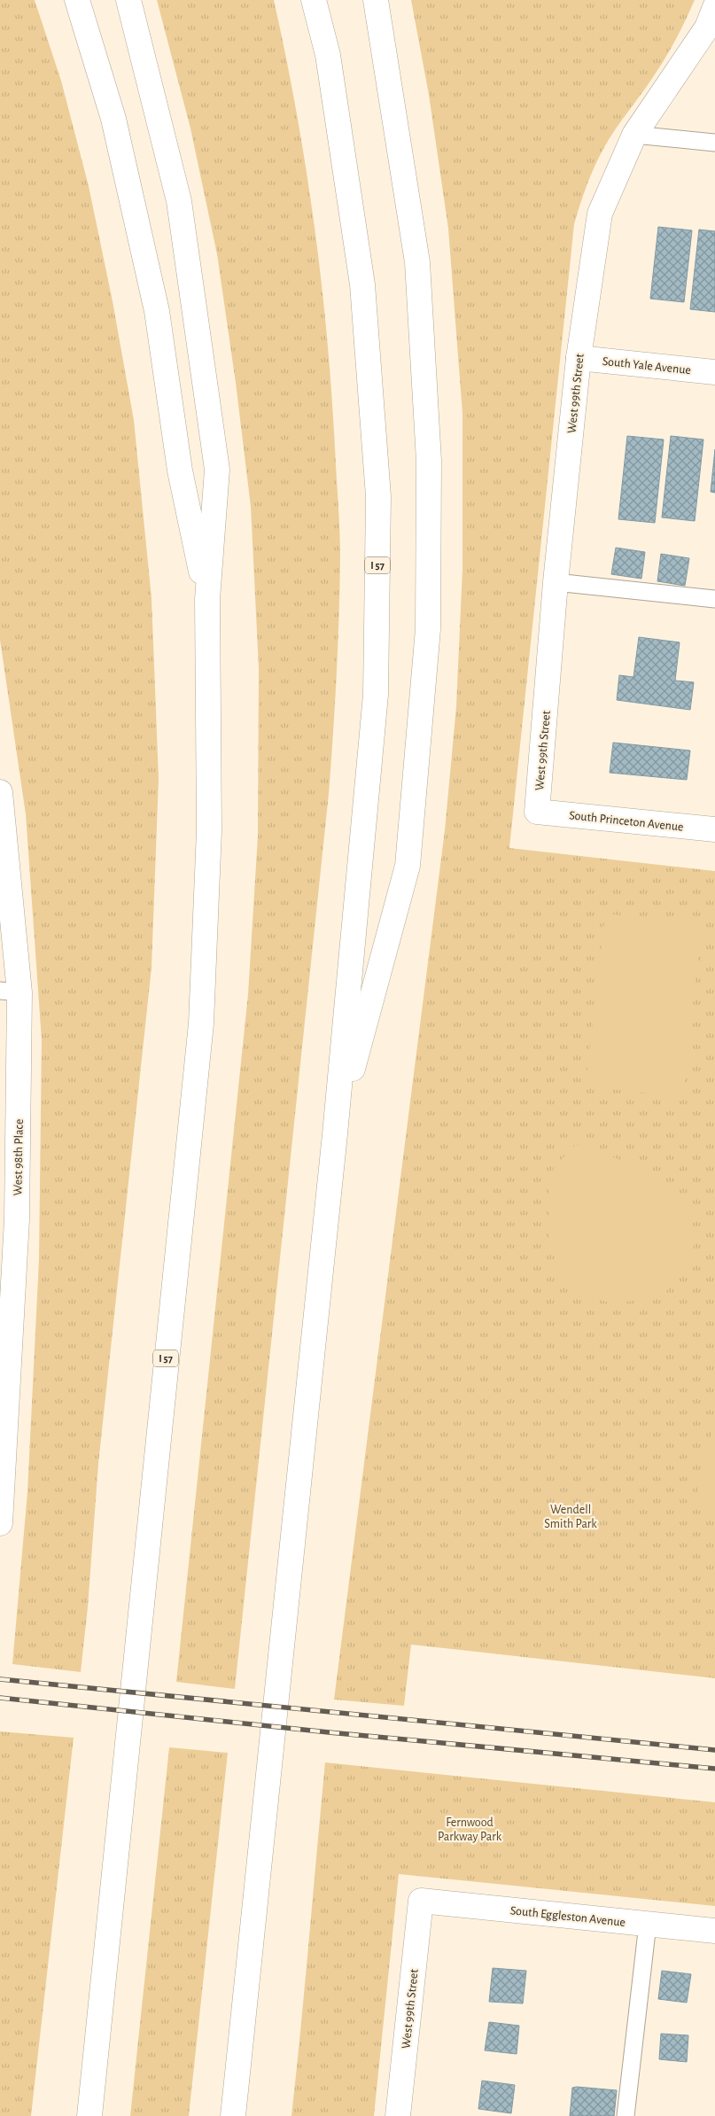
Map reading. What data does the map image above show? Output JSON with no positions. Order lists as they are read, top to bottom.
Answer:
{
  "streets": {
    "main road": [
      "South Yale Avenue",
      "West 99th Street",
      "I 57",
      "South Princeton Avenue",
      "West 98th Place",
      "South Eggleston Avenue"
    ]
  },
  "crossings": [
    ["South Yale Avenue", "West 99th Street"],
    ["West 99th Street", "South Princeton Avenue"],
    ["West 99th Street", "South Eggleston Avenue"]
  ],
  "parks": ["Wendell Smith Park", "Fernwood Parkway Park"]
}
